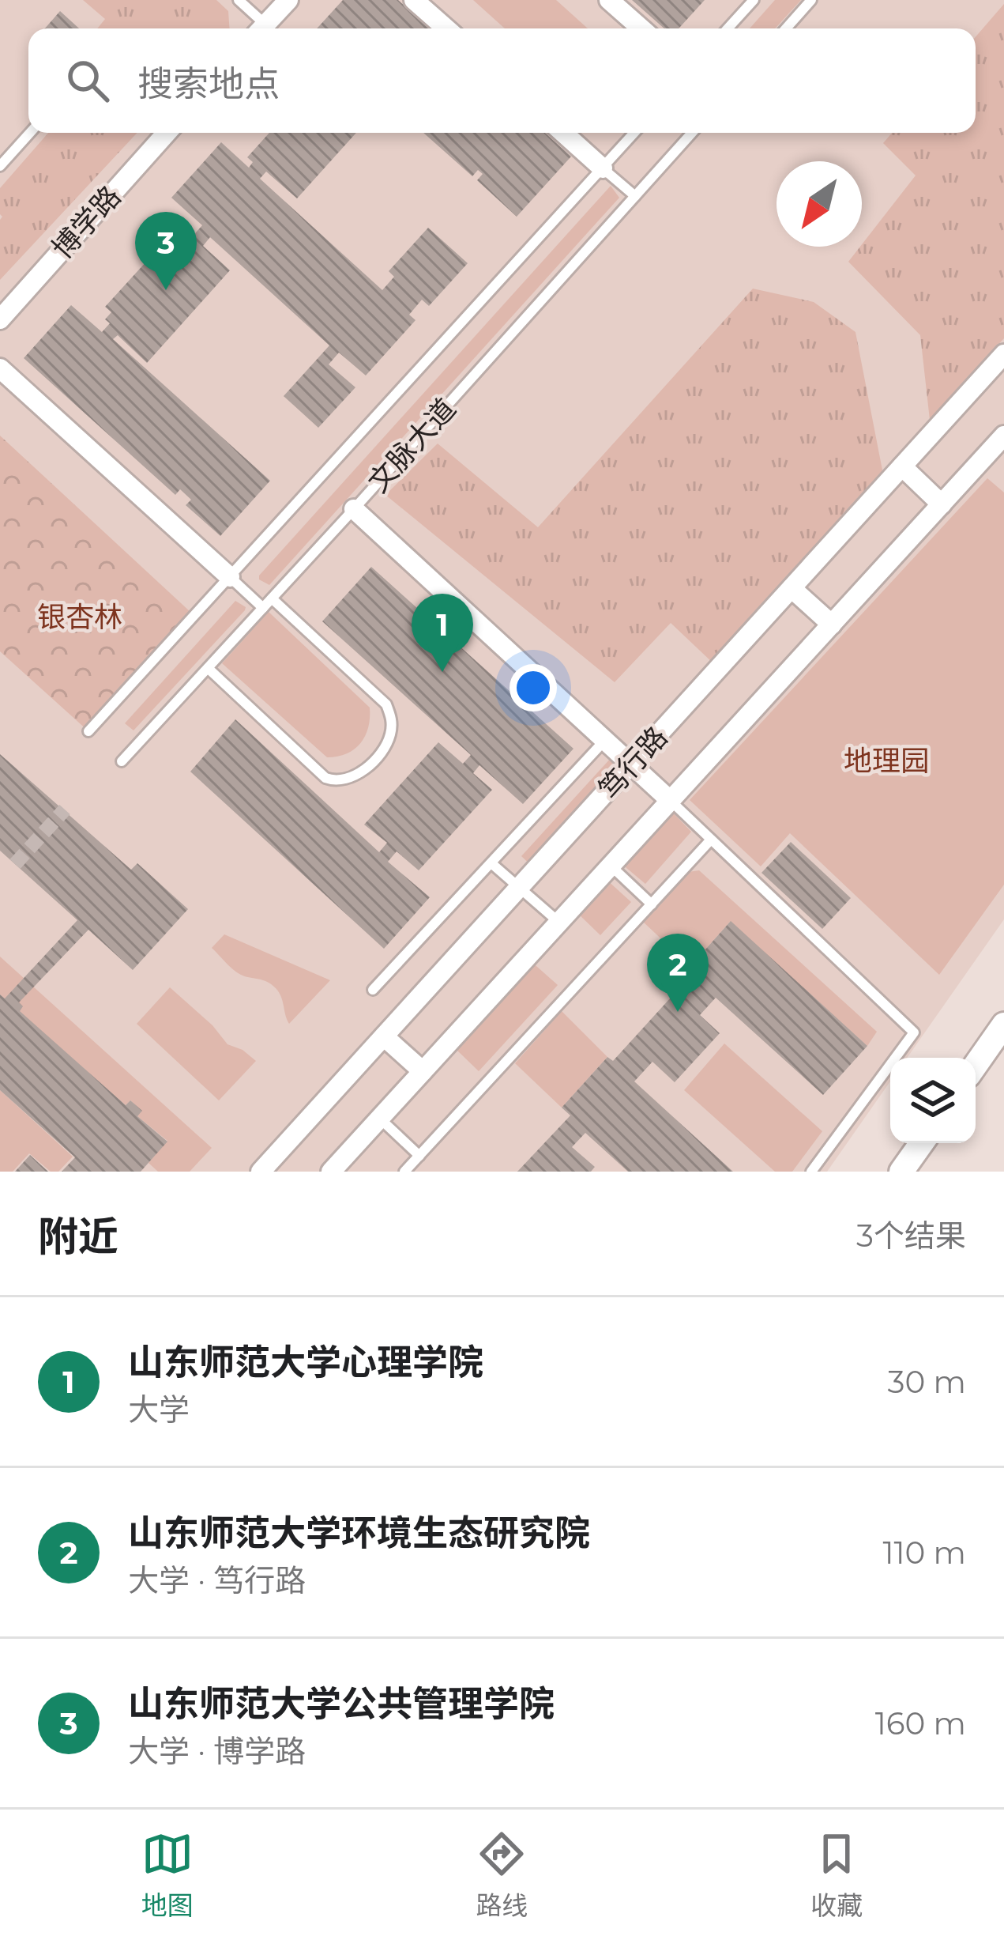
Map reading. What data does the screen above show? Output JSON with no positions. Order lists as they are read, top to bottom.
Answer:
{
  "streets": {
    "street": ["博学路", "笃行路"],
    "lane": ["文脉大道"]
  },
  "parks": ["银杏林", "地理园"],
  "north": "bottom left",
  "page": {
    "search": "搜索地点",
    "pins": ["3", "1", "2"],
    "heading": ["附近", "3个结果"],
    "list": [
      {
        "mark": "1",
        "name": "山东师范大学心理学院",
        "note": "大学",
        "value": "30 m"
      },
      {
        "mark": "2",
        "name": "山东师范大学环境生态研究院",
        "note": "大学 · 笃行路",
        "value": "110 m"
      },
      {
        "mark": "3",
        "name": "山东师范大学公共管理学院",
        "note": "大学 · 博学路",
        "value": "160 m"
      }
    ],
    "nav": ["地图", "路线", "收藏"]
  }
}
